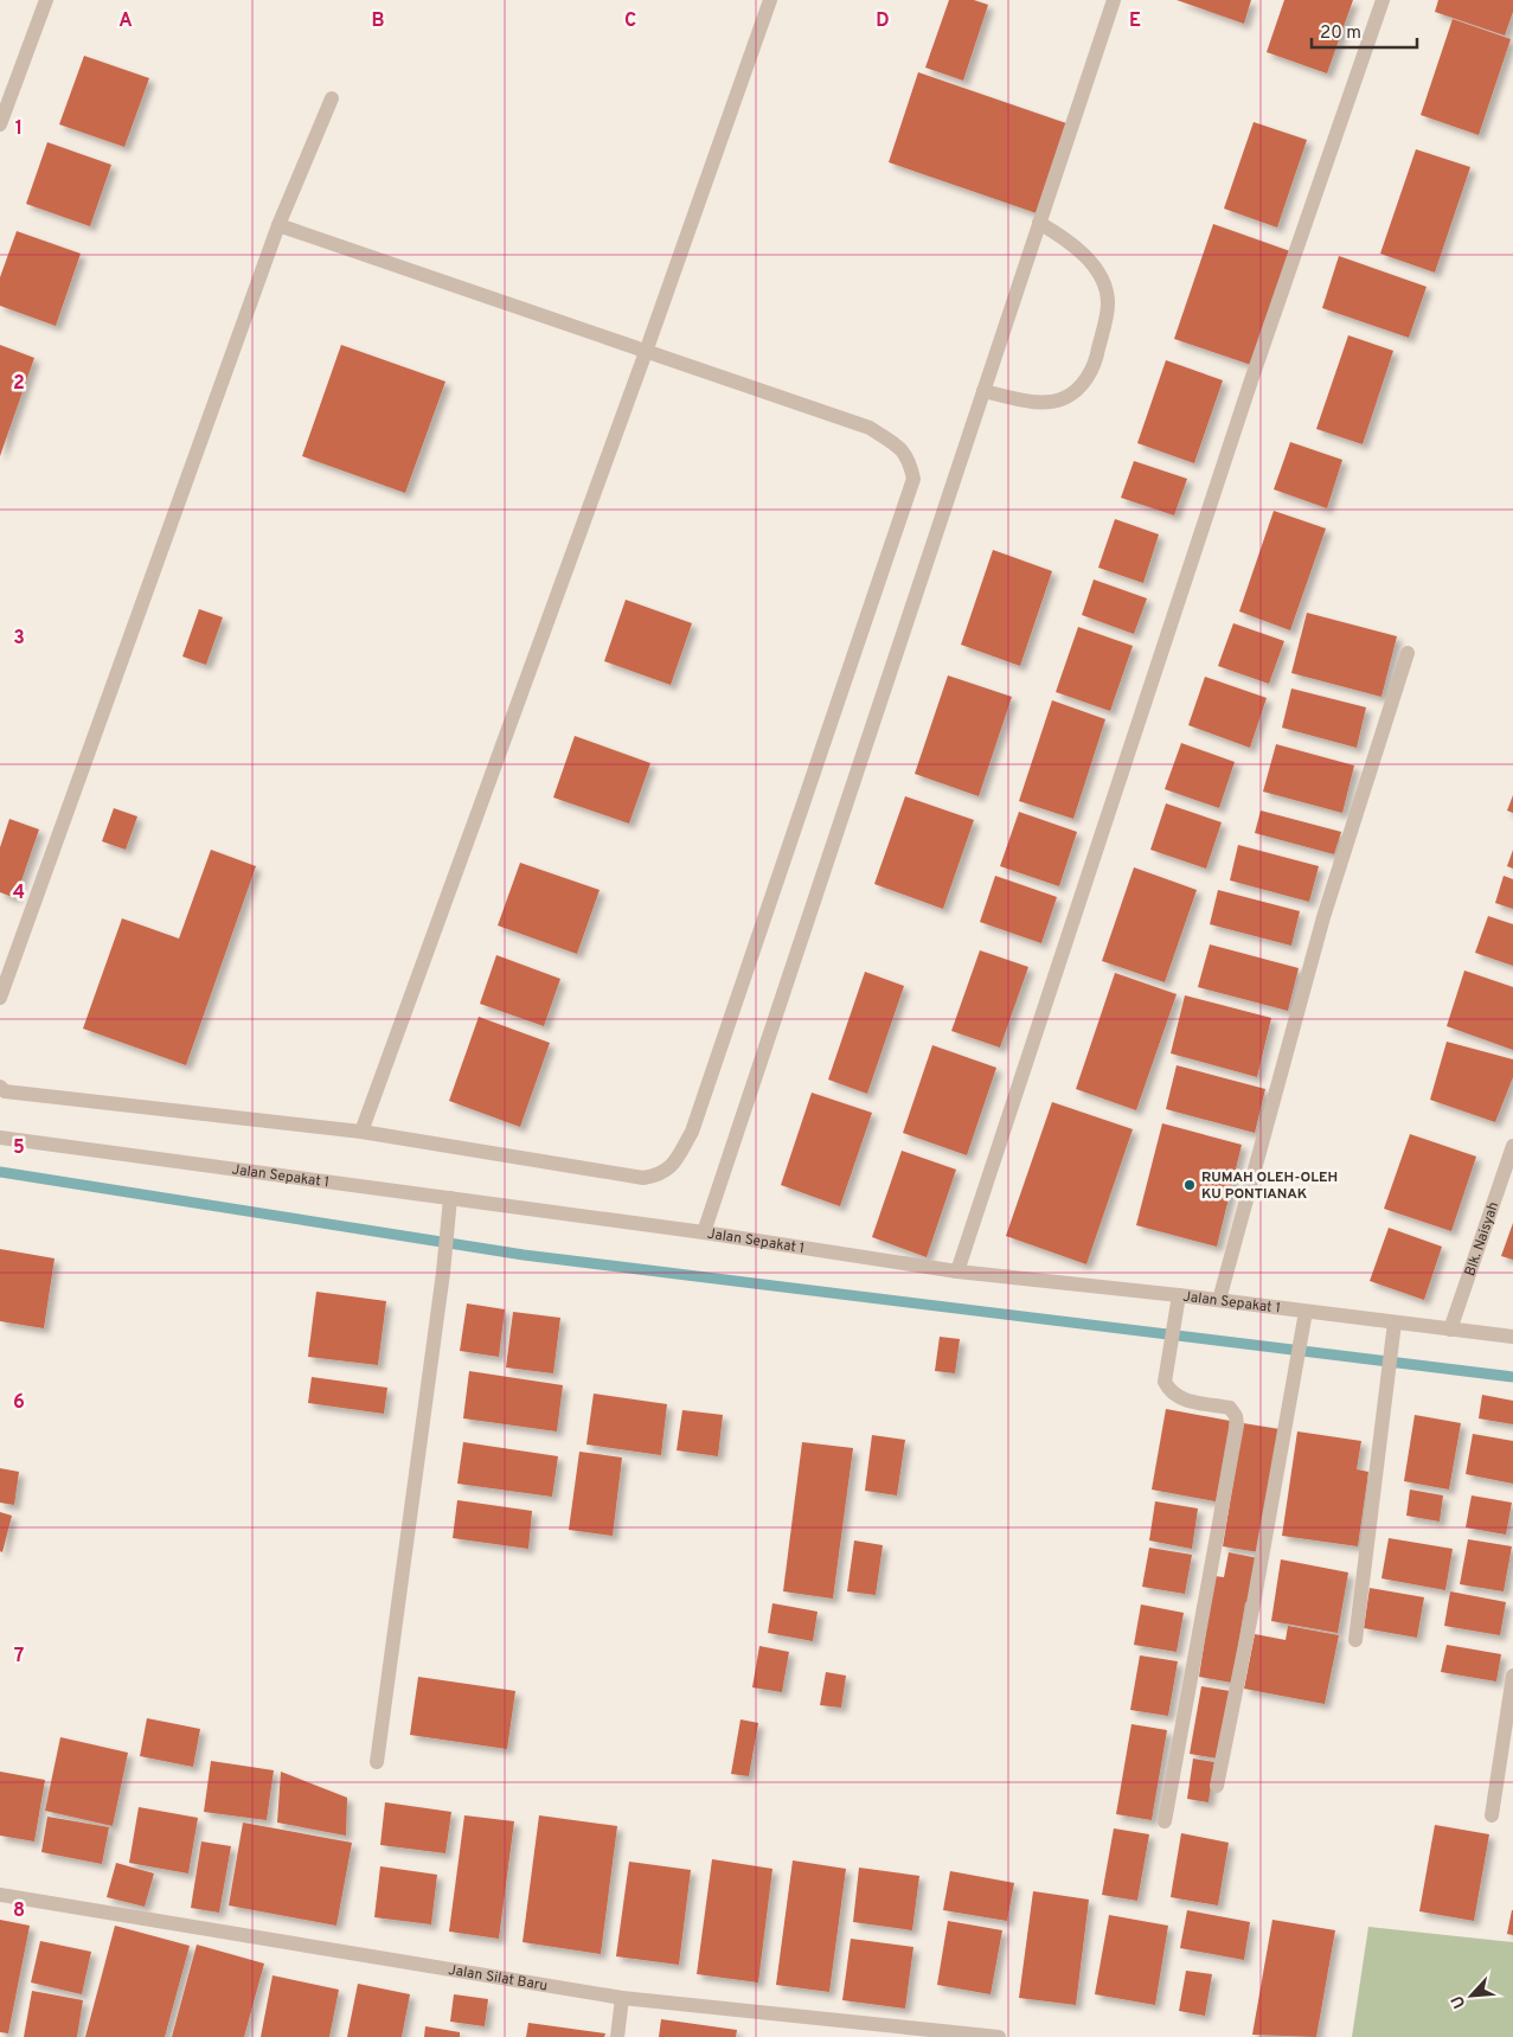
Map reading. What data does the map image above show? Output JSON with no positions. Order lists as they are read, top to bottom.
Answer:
{
  "streets": {
    "street": ["Jalan Sepakat 1", "Blk. Naisyah", "Jalan Silat Baru"]
  },
  "crossings": [
    ["Jalan Sepakat 1", "Blk. Naisyah"]
  ],
  "places": ["RUMAH OLEH-OLEH KU PONTIANAK"],
  "scale_bar": "20 m",
  "north": "bottom left",
  "grid": {
    "columns": [
      "A",
      "B",
      "C",
      "D",
      "E"
    ],
    "rows": [
      "1",
      "2",
      "3",
      "4",
      "5",
      "6",
      "7",
      "8"
    ]
  }
}
